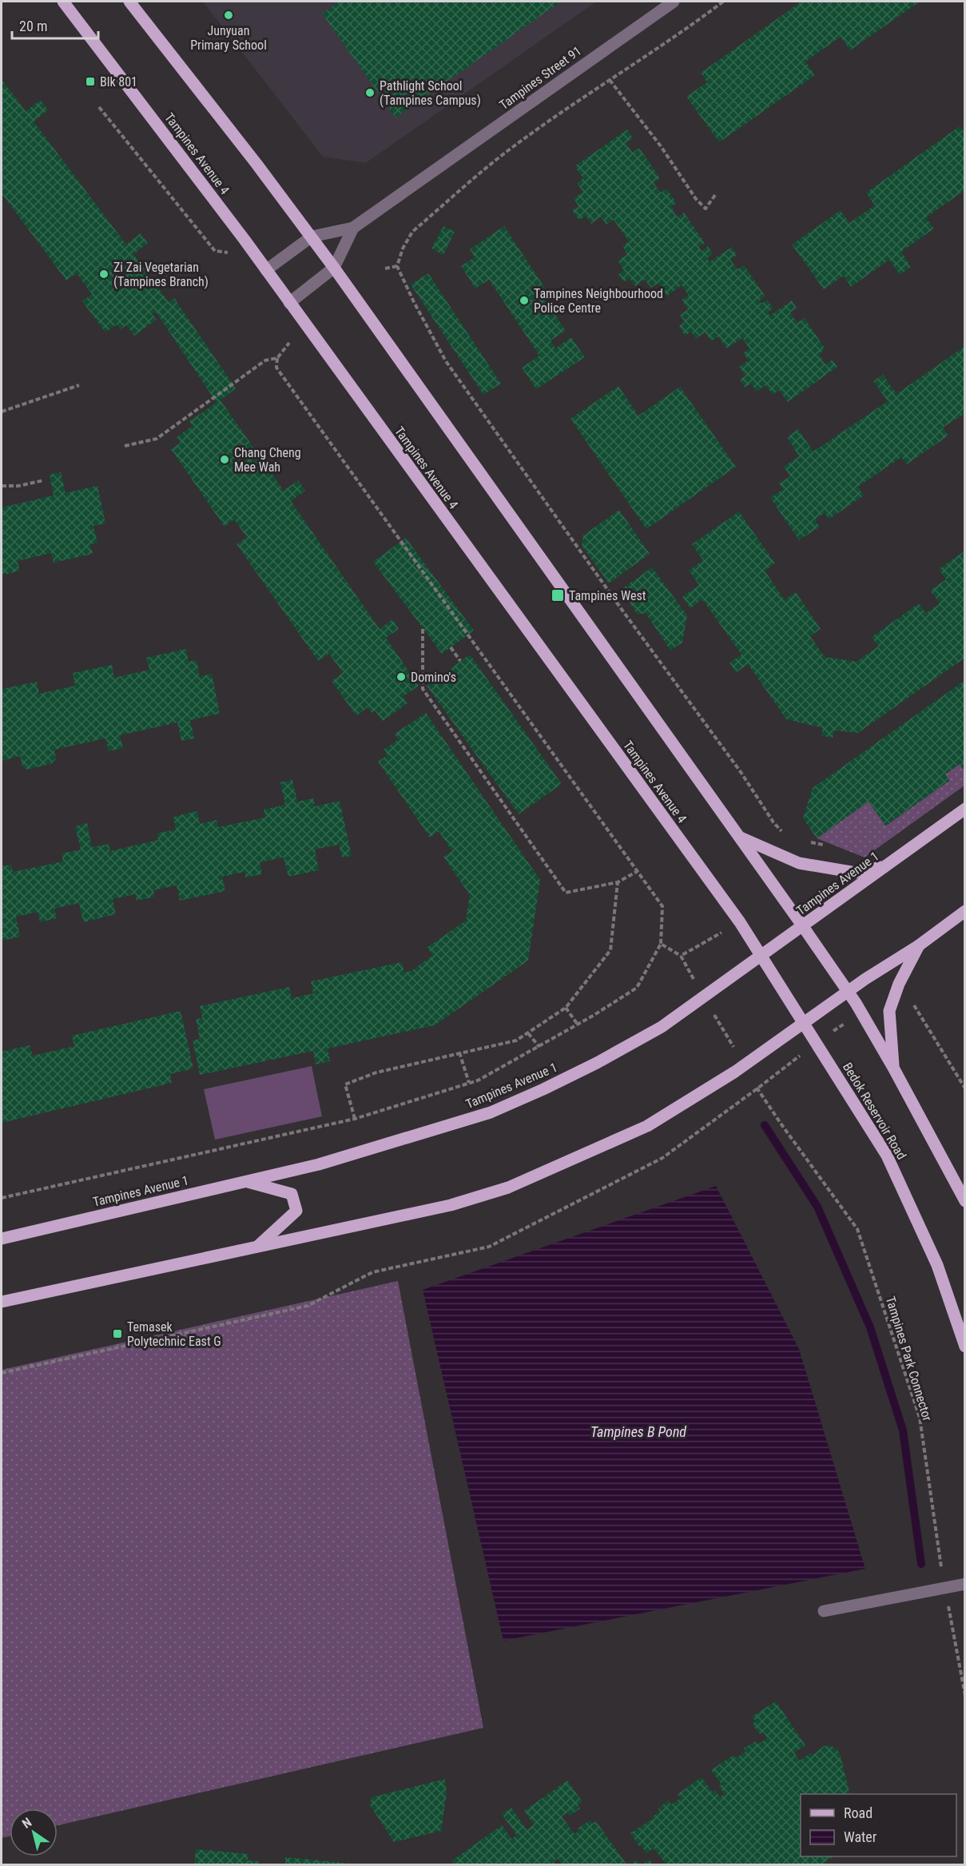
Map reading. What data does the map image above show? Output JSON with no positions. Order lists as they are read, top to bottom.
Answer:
{
  "streets": {
    "main road": ["Tampines Avenue 4", "Tampines Avenue 1", "Bedok Reservoir Road"],
    "street": ["Tampines Street 91"],
    "path": ["Tampines Park Connector"]
  },
  "crossings": [
    ["Tampines Street 91", "Tampines Avenue 4"],
    ["Tampines Avenue 4", "Tampines Avenue 1"],
    ["Tampines Avenue 4", "Bedok Reservoir Road"],
    ["Tampines Avenue 1", "Bedok Reservoir Road"]
  ],
  "water": ["Tampines B Pond"],
  "places": {
    "other": [
      "Junyuan Primary School",
      "Pathlight School (Tampines Campus)",
      "Zi Zai Vegetarian (Tampines Branch)",
      "Tampines Neighbourhood Police Centre",
      "Chang Cheng Mee Wah",
      "Domino's"
    ],
    "transit": ["Blk 801", "Tampines West", "Temasek Polytechnic East G"]
  },
  "legend": ["Road", "Water"],
  "scale_bar": "20 m",
  "north": "top left"
}
